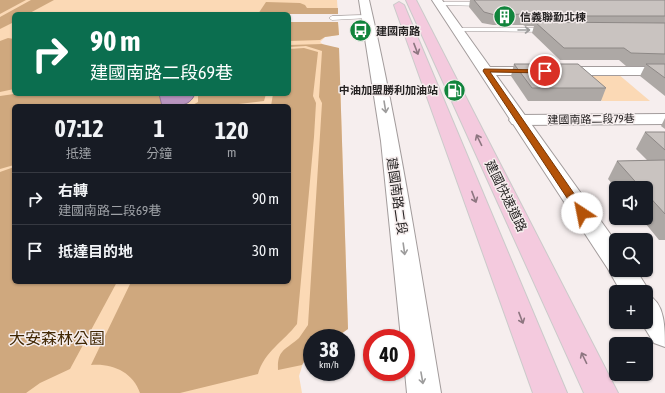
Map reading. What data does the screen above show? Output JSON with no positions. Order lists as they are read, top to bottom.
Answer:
{
  "streets": {
    "highway": ["建國快速道路"],
    "street": ["建國南路二段79巷", "建國南路二段"]
  },
  "one_way": ["建國南路二段"],
  "parks": ["大安森林公園"],
  "places": {
    "building": ["信義聯勤北棟"],
    "bus stop": ["建國南路"],
    "fuel station": ["中油加盟勝利加油站"]
  },
  "page": {
    "turn": ["90 m", "建國南路二段69巷"],
    "eta": [
      "07:12",
      "抵達",
      "1",
      "分鐘",
      "120",
      "m"
    ],
    "list": [
      {
        "name": "右轉",
        "note": "建國南路二段69巷",
        "value": "90 m"
      },
      {
        "name": "抵達目的地",
        "value": "30 m"
      }
    ],
    "map_buttons": ["+", "−"],
    "speed": "38 km/h",
    "limit": "40"
  }
}
